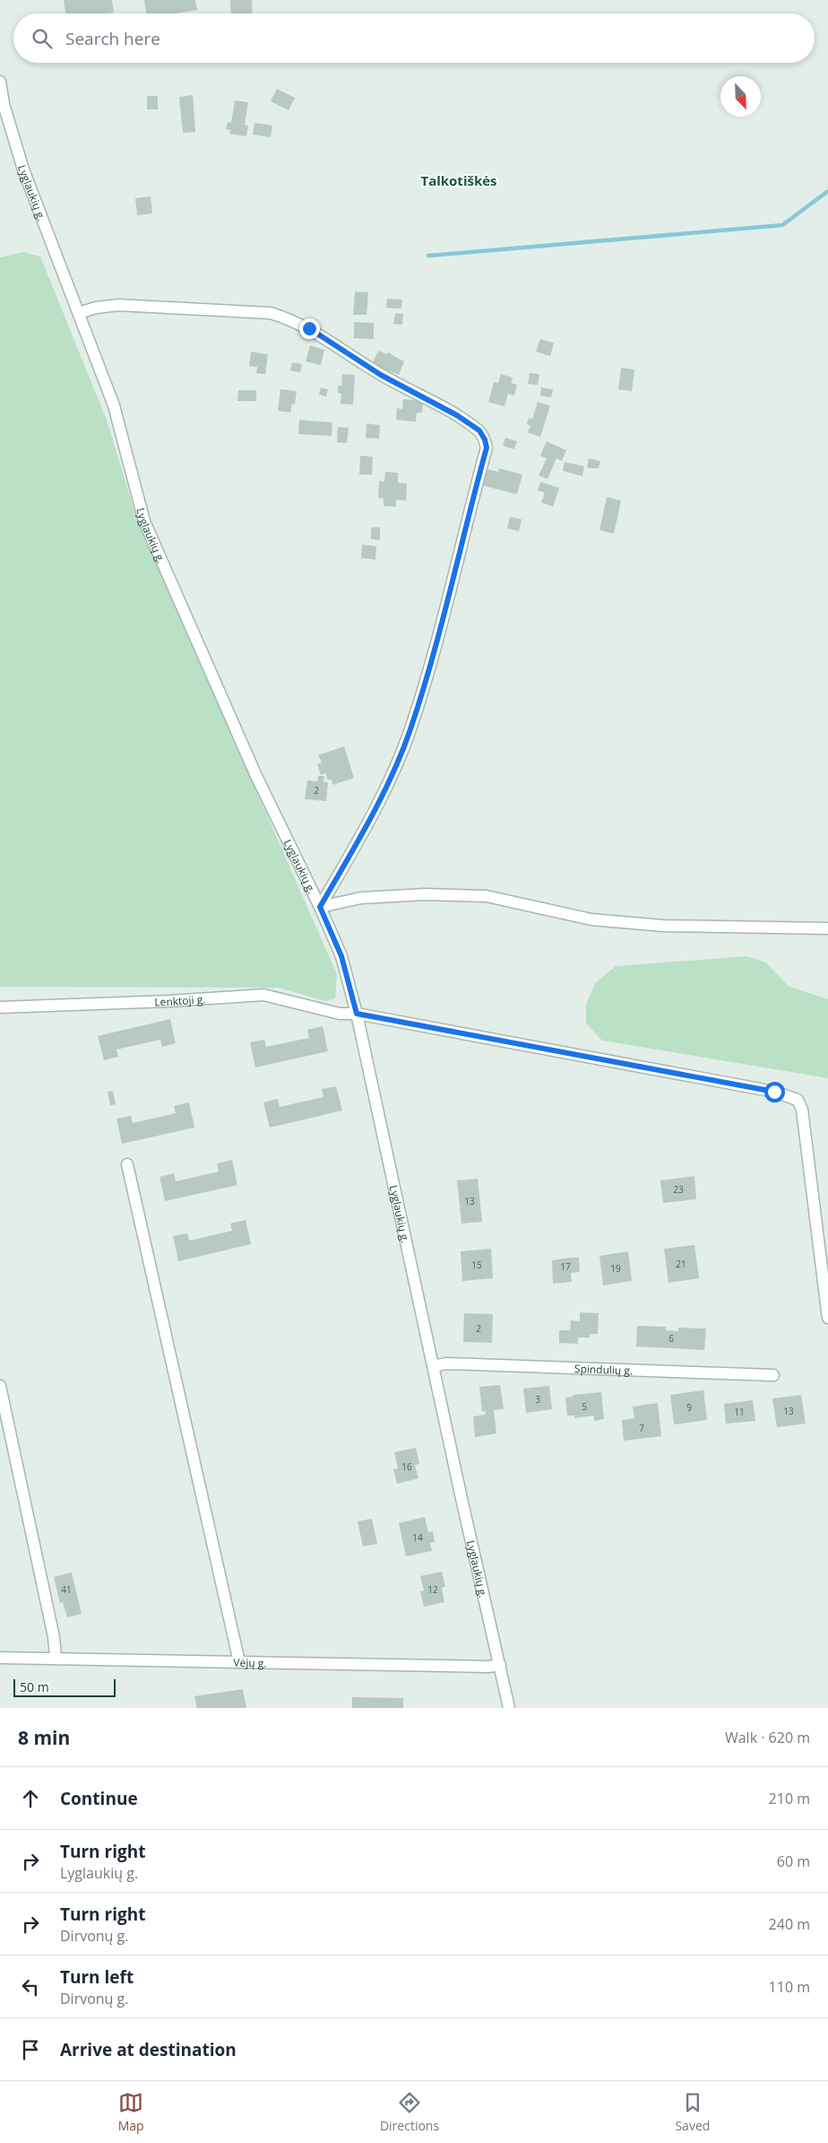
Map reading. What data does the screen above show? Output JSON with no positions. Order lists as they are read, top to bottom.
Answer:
{
  "streets": {
    "street": [
      "Lyglaukių g.",
      "Lenktoji g.",
      "Spindulių g.",
      "Vėjų g."
    ]
  },
  "crossings": [
    ["Lyglaukių g.", "Lenktoji g."],
    ["Lyglaukių g.", "Spindulių g."],
    ["Lyglaukių g.", "Vėjų g."]
  ],
  "districts": ["Talkotiškės"],
  "house_numbers": [
    "2",
    "23",
    "13",
    "21",
    "15",
    "17",
    "19",
    "2",
    "6",
    "3",
    "5",
    "9",
    "13",
    "11",
    "7",
    "16",
    "14",
    "41",
    "12"
  ],
  "scale_bar": "50 m",
  "north": "bottom right",
  "page": {
    "search": "Search here",
    "scale": "50 m",
    "heading": ["8 min", "Walk · 620 m"],
    "list": [
      ["Continue", "210 m"],
      ["Turn right", "Lyglaukių g.", "60 m"],
      ["Turn right", "Dirvonų g.", "240 m"],
      ["Turn left", "Dirvonų g.", "110 m"],
      "Arrive at destination"
    ],
    "nav": ["Map", "Directions", "Saved"]
  }
}
